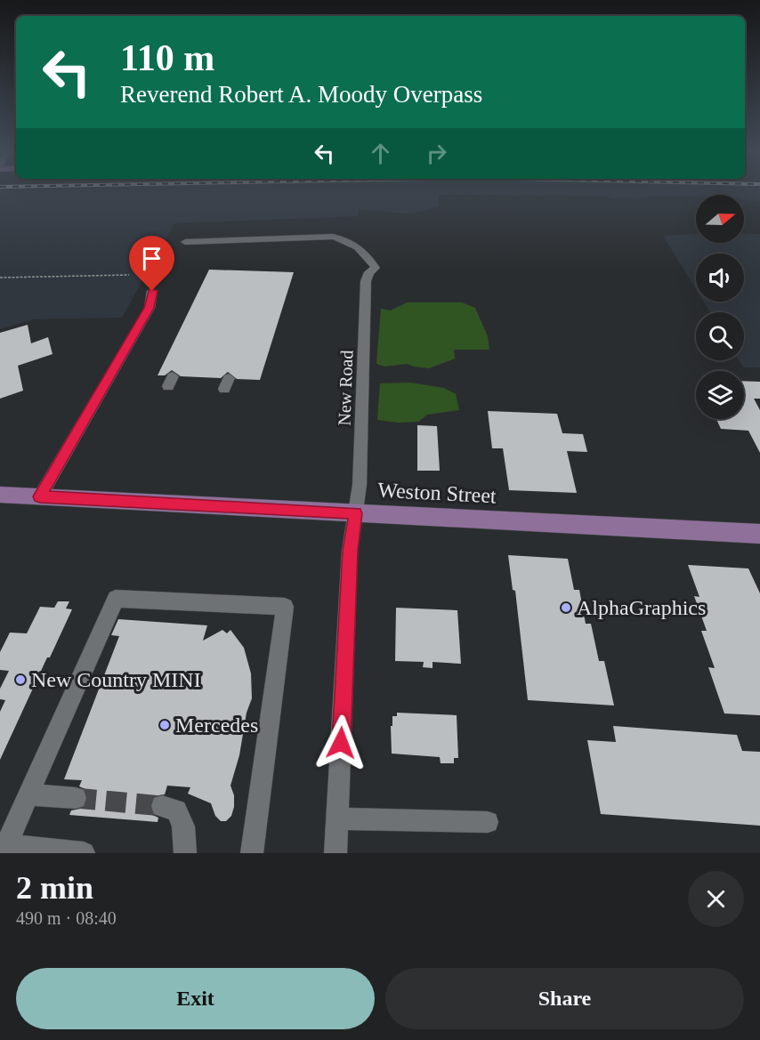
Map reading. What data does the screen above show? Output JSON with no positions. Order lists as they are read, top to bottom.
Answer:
{
  "streets": {
    "main road": ["Weston Street"],
    "street": ["New Road"]
  },
  "crossings": [
    ["New Road", "Weston Street"]
  ],
  "places": ["AlphaGraphics", "New Country MINI", "Mercedes"],
  "north": "right",
  "page": {
    "turn": ["110 m", "Reverend Robert A. Moody Overpass"],
    "heading": ["2 min", "490 m · 08:40"],
    "buttons": ["Exit", "Share"]
  }
}
